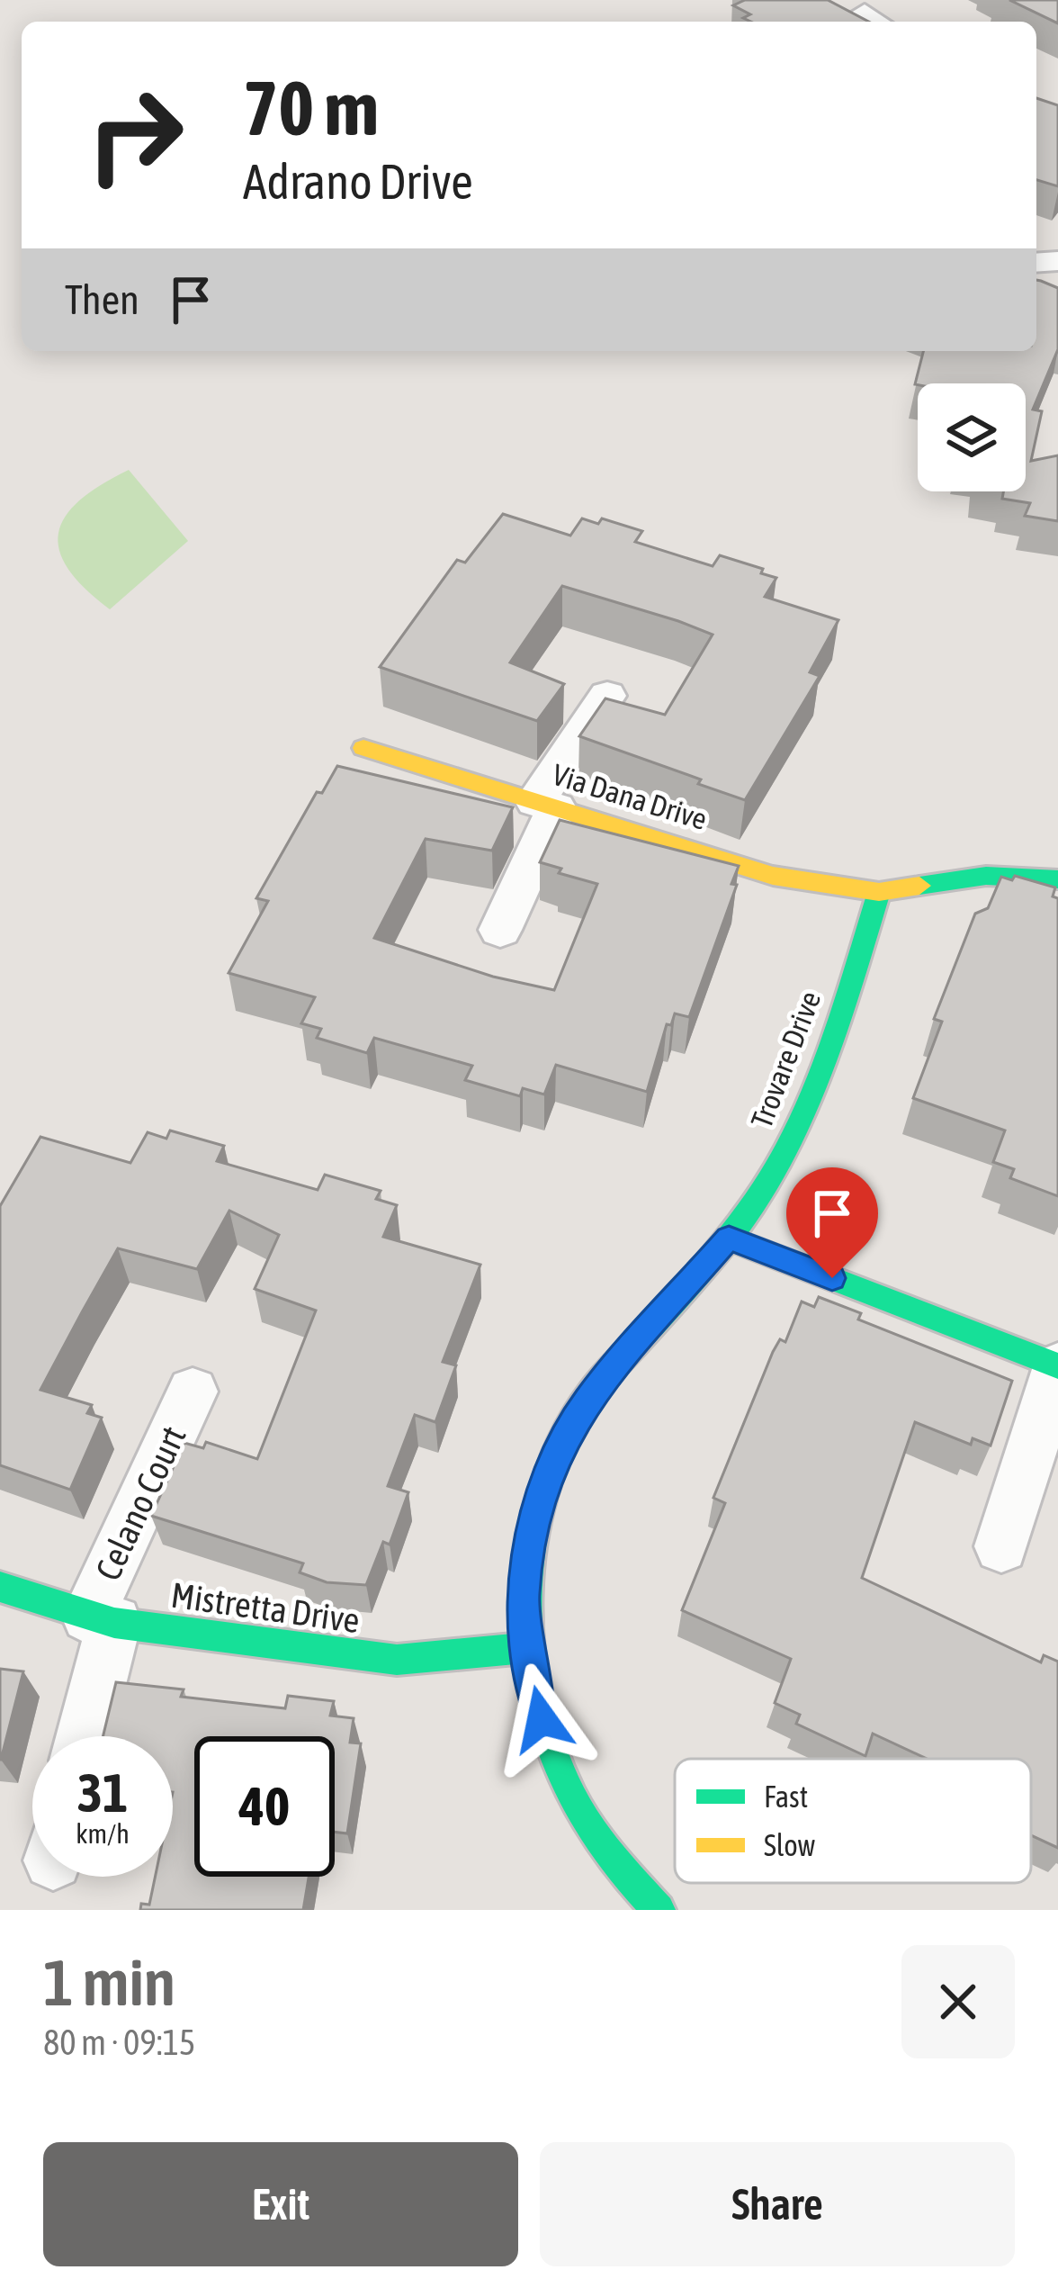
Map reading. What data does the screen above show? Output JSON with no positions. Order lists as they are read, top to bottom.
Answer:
{
  "streets": {
    "street": [
      "Via Dana Drive",
      "Trovare Drive",
      "Celano Court",
      "Mistretta Drive"
    ]
  },
  "crossings": [
    ["Via Dana Drive", "Trovare Drive"],
    ["Trovare Drive", "Mistretta Drive"],
    ["Celano Court", "Mistretta Drive"]
  ],
  "legend": ["Fast", "Slow"],
  "page": {
    "turn": ["70 m", "Adrano Drive"],
    "then": "Then",
    "speed": "31 km/h",
    "limit": "40",
    "heading": ["1 min", "80 m · 09:15"],
    "buttons": ["Exit", "Share"]
  }
}
